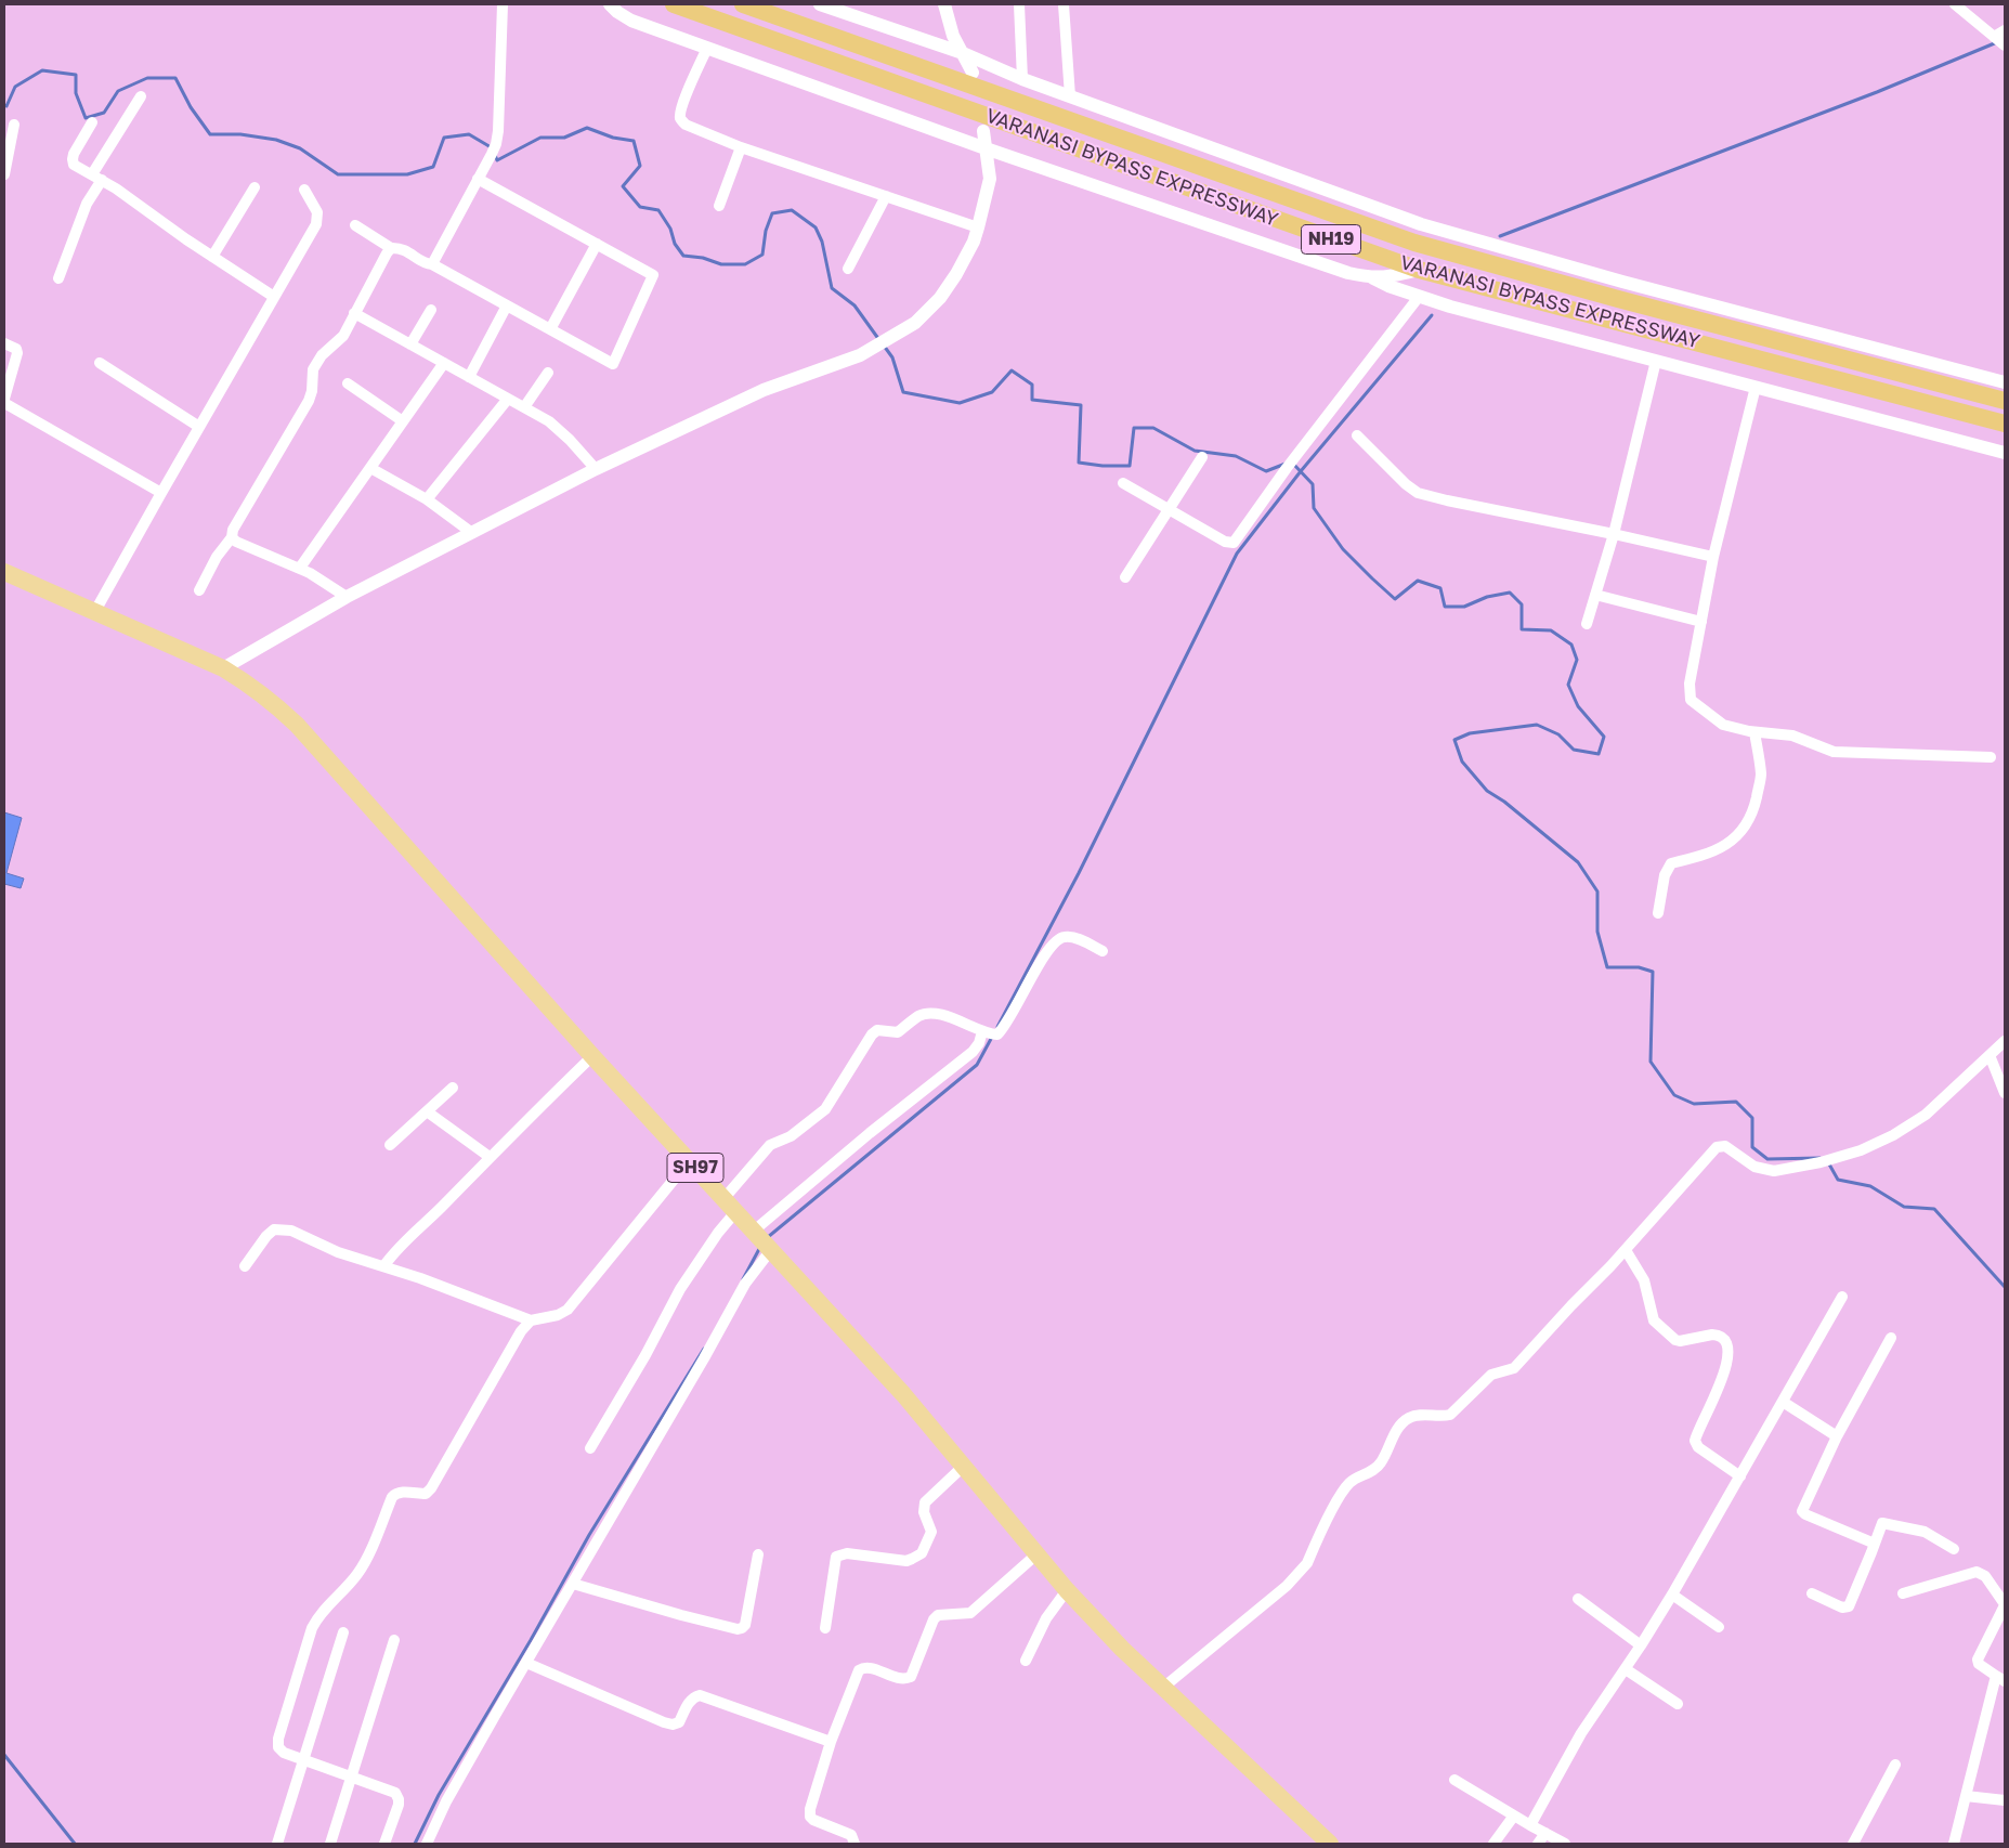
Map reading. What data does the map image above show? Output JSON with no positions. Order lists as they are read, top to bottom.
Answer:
{
  "streets": {
    "highway": ["VARANASI BYPASS EXPRESSWAY", "NH19"],
    "main road": ["SH97"]
  }
}
